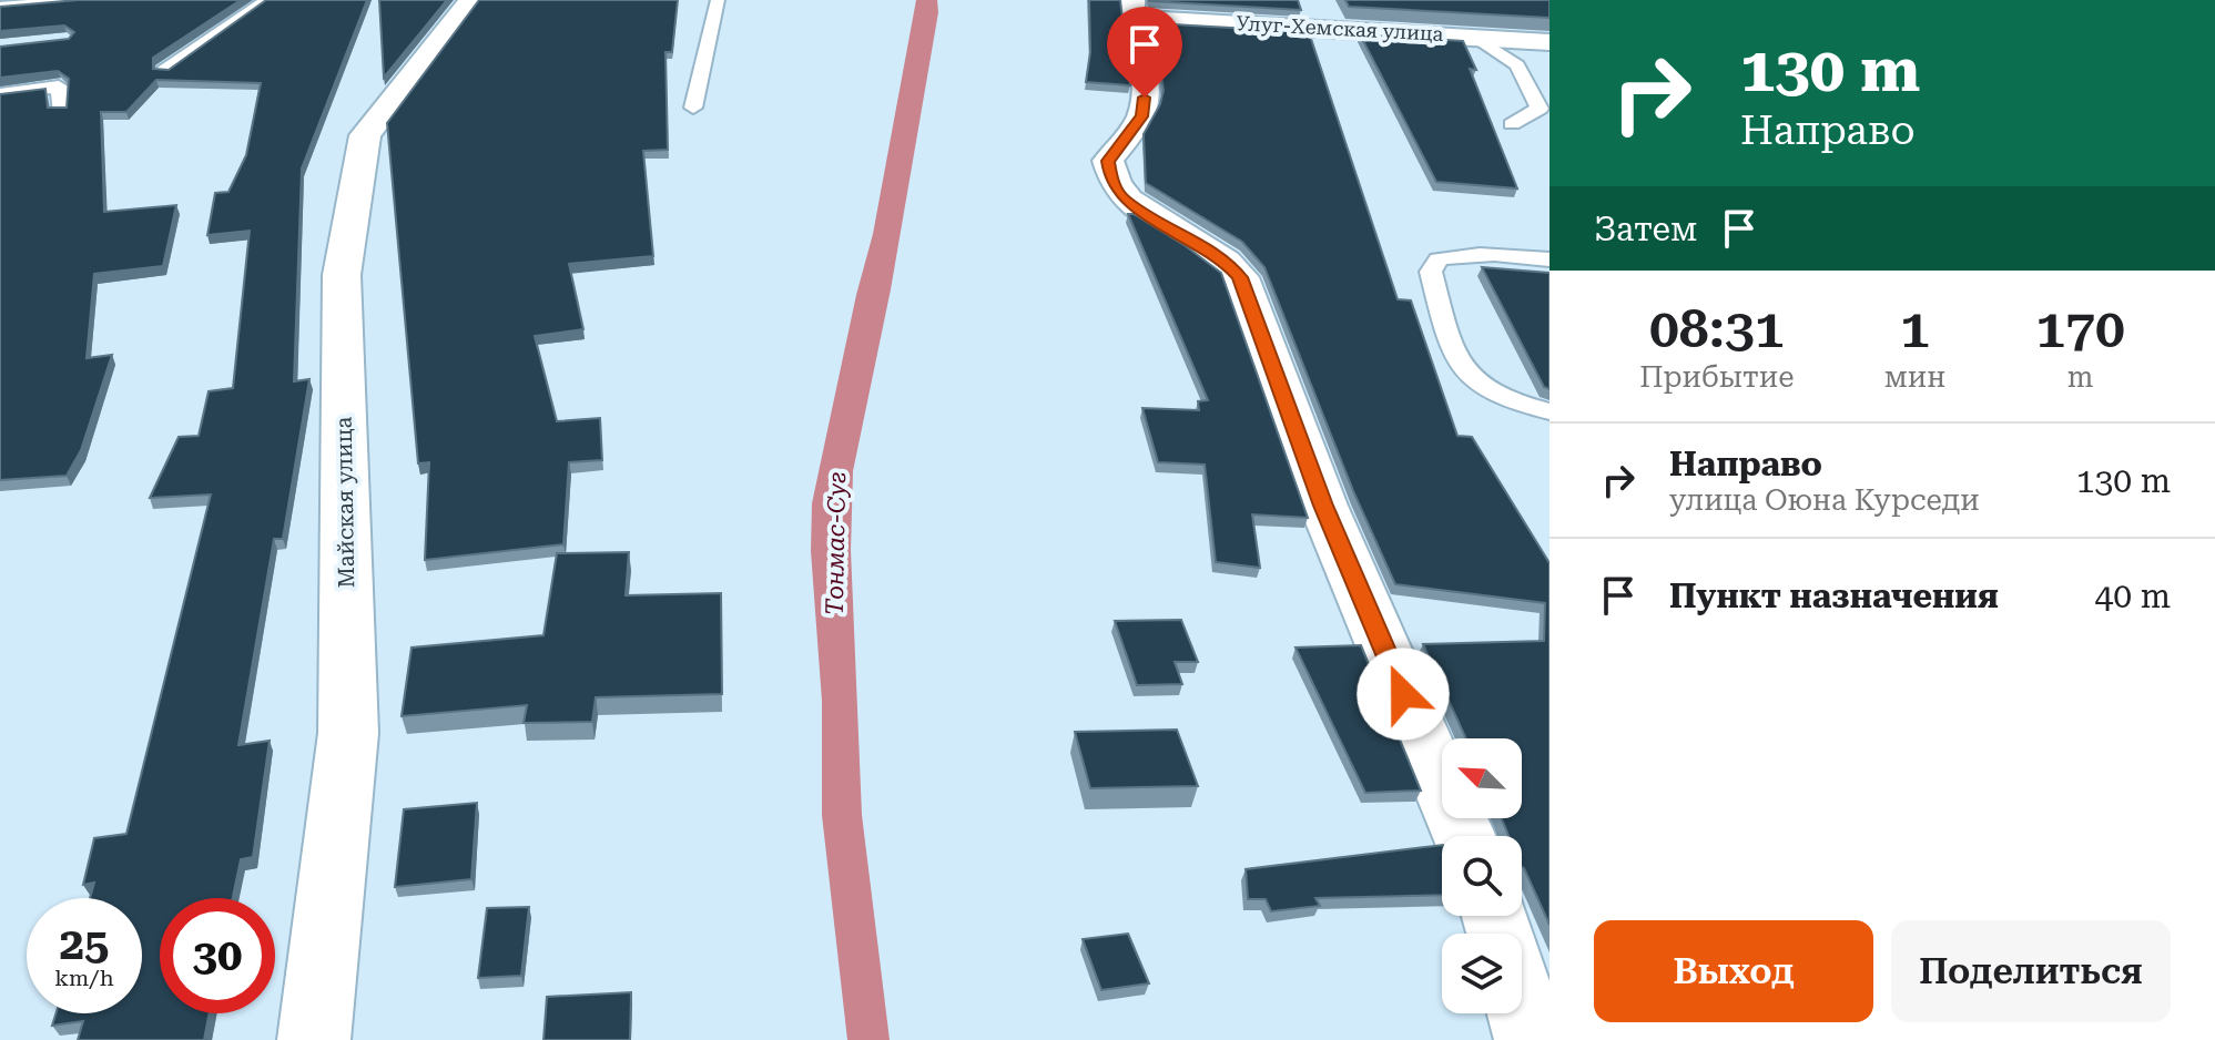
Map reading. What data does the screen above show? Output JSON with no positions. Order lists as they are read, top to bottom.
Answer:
{
  "streets": {
    "street": ["Улуг-Хемская улица", "Майская улица"]
  },
  "water": ["Тонмас-Суг"],
  "north": "top left",
  "page": {
    "turn": ["130 m", "Направо"],
    "then": "Затем",
    "eta": [
      "08:31",
      "Прибытие",
      "1",
      "мин",
      "170",
      "m"
    ],
    "list": [
      {
        "name": "Направо",
        "note": "улица Оюна Курседи",
        "value": "130 m"
      },
      {
        "name": "Пункт назначения",
        "value": "40 m"
      }
    ],
    "speed": "25 km/h",
    "limit": "30",
    "buttons": ["Выход", "Поделиться"]
  }
}
